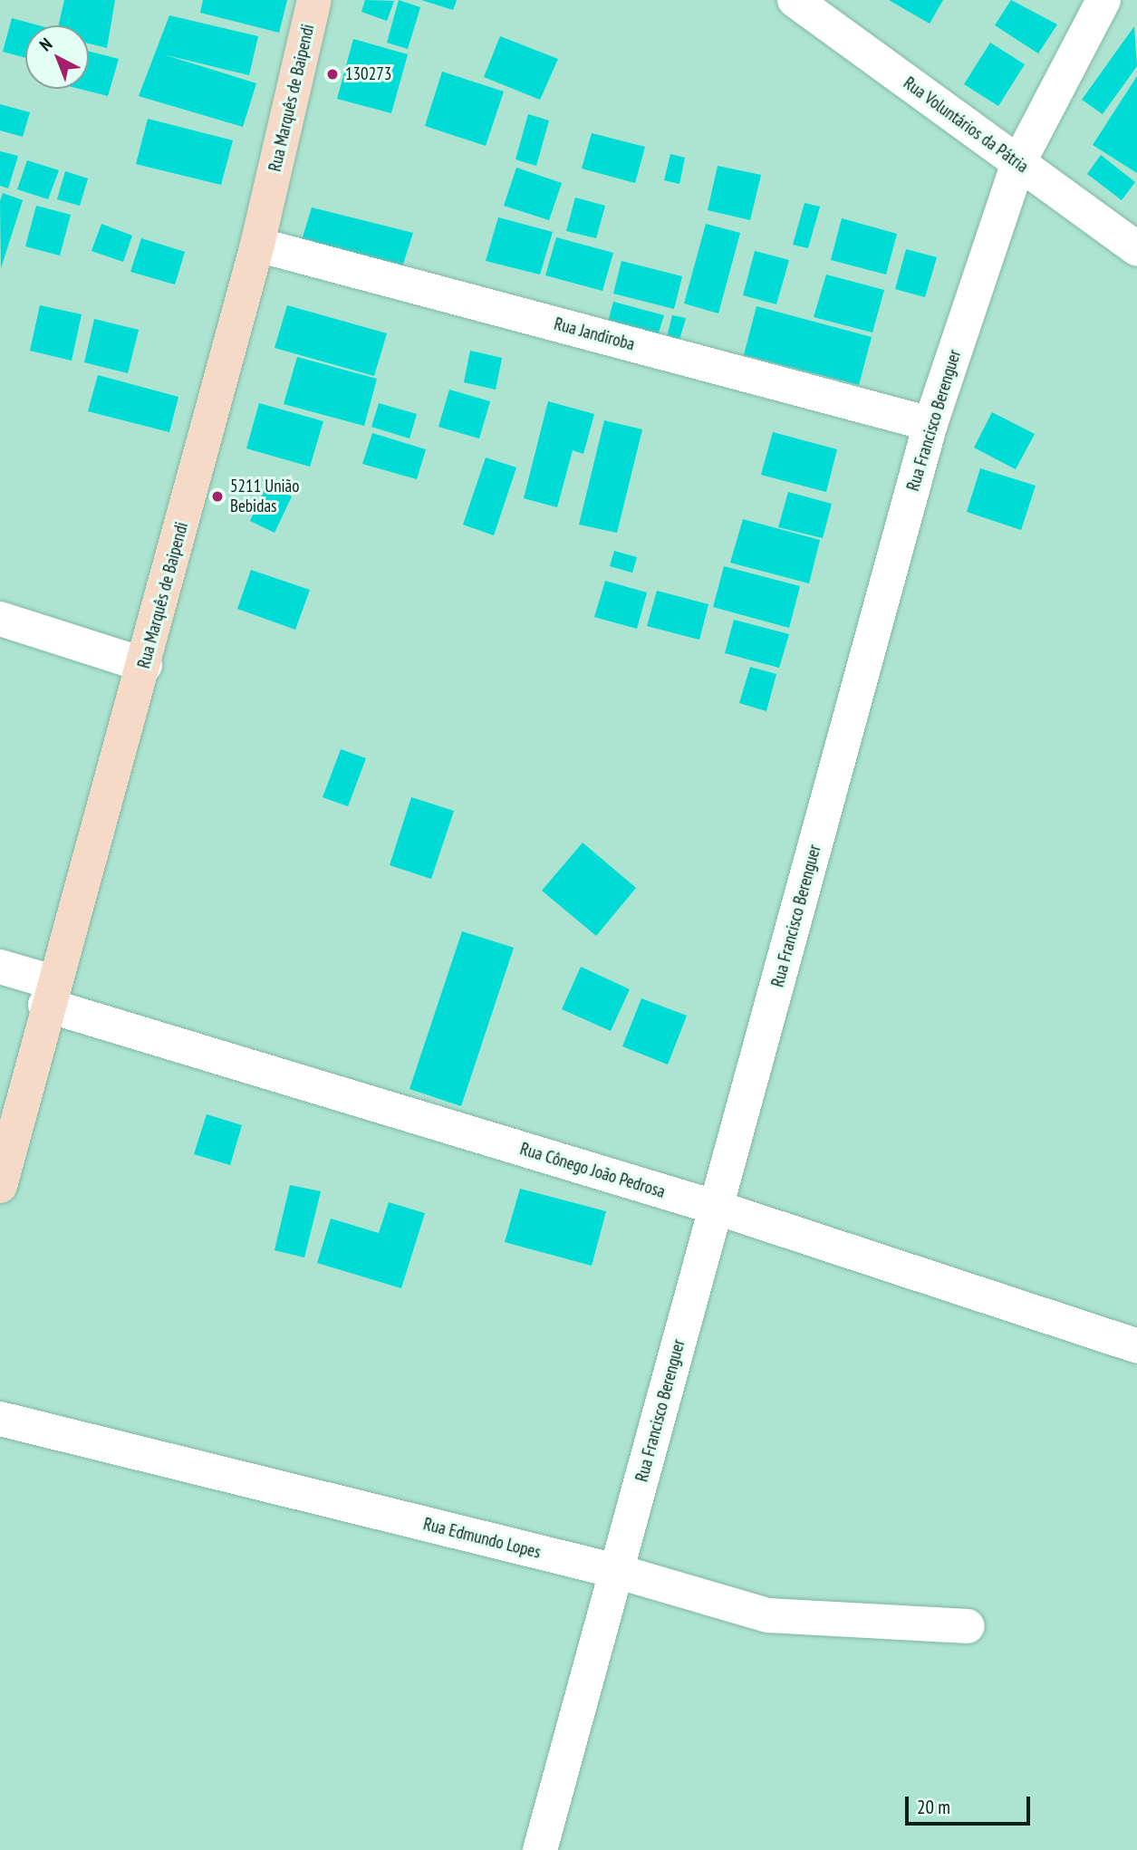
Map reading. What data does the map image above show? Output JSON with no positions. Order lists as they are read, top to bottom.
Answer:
{
  "streets": {
    "street": [
      "Rua Marquês de Baipendi",
      "Rua Voluntários da Pátria",
      "Rua Jandiroba",
      "Rua Francisco Berenguer",
      "Rua Cônego João Pedrosa",
      "Rua Edmundo Lopes"
    ]
  },
  "crossings": [
    ["Rua Marquês de Baipendi", "Rua Jandiroba"],
    ["Rua Marquês de Baipendi", "Rua Cônego João Pedrosa"],
    ["Rua Voluntários da Pátria", "Rua Francisco Berenguer"],
    ["Rua Jandiroba", "Rua Francisco Berenguer"],
    ["Rua Francisco Berenguer", "Rua Cônego João Pedrosa"],
    ["Rua Francisco Berenguer", "Rua Edmundo Lopes"]
  ],
  "places": ["130273", "5211 União Bebidas"],
  "scale_bar": "20 m",
  "north": "top left"
}
